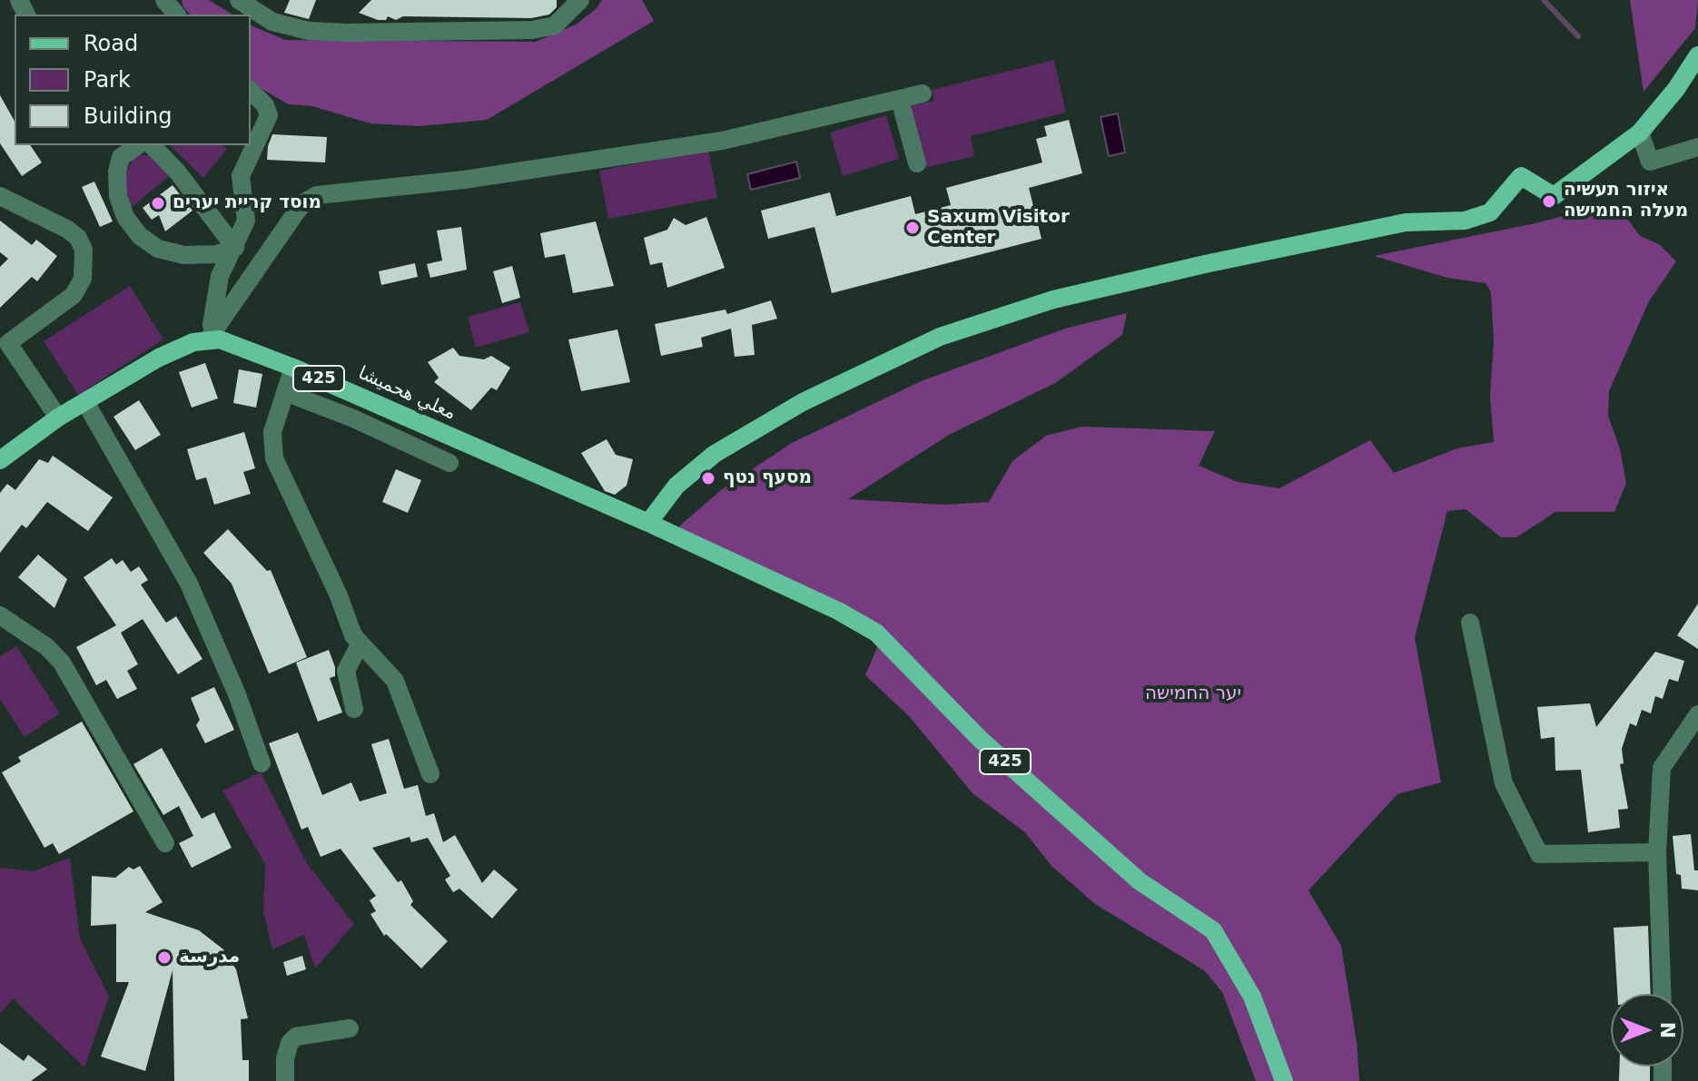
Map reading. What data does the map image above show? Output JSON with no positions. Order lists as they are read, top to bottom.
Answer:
{
  "streets": {
    "main road": ["425", "معلي هحميشا"]
  },
  "crossings": [
    ["425", "معلي هحميشا"]
  ],
  "parks": ["יער החמישה"],
  "places": [
    "איזור תעשיה מעלה החמישה",
    "מוסד קריית יערים",
    "Saxum Visitor Center",
    "מסעף נטף",
    "مدرسة"
  ],
  "legend": ["Road", "Park", "Building"],
  "north": "right"
}
